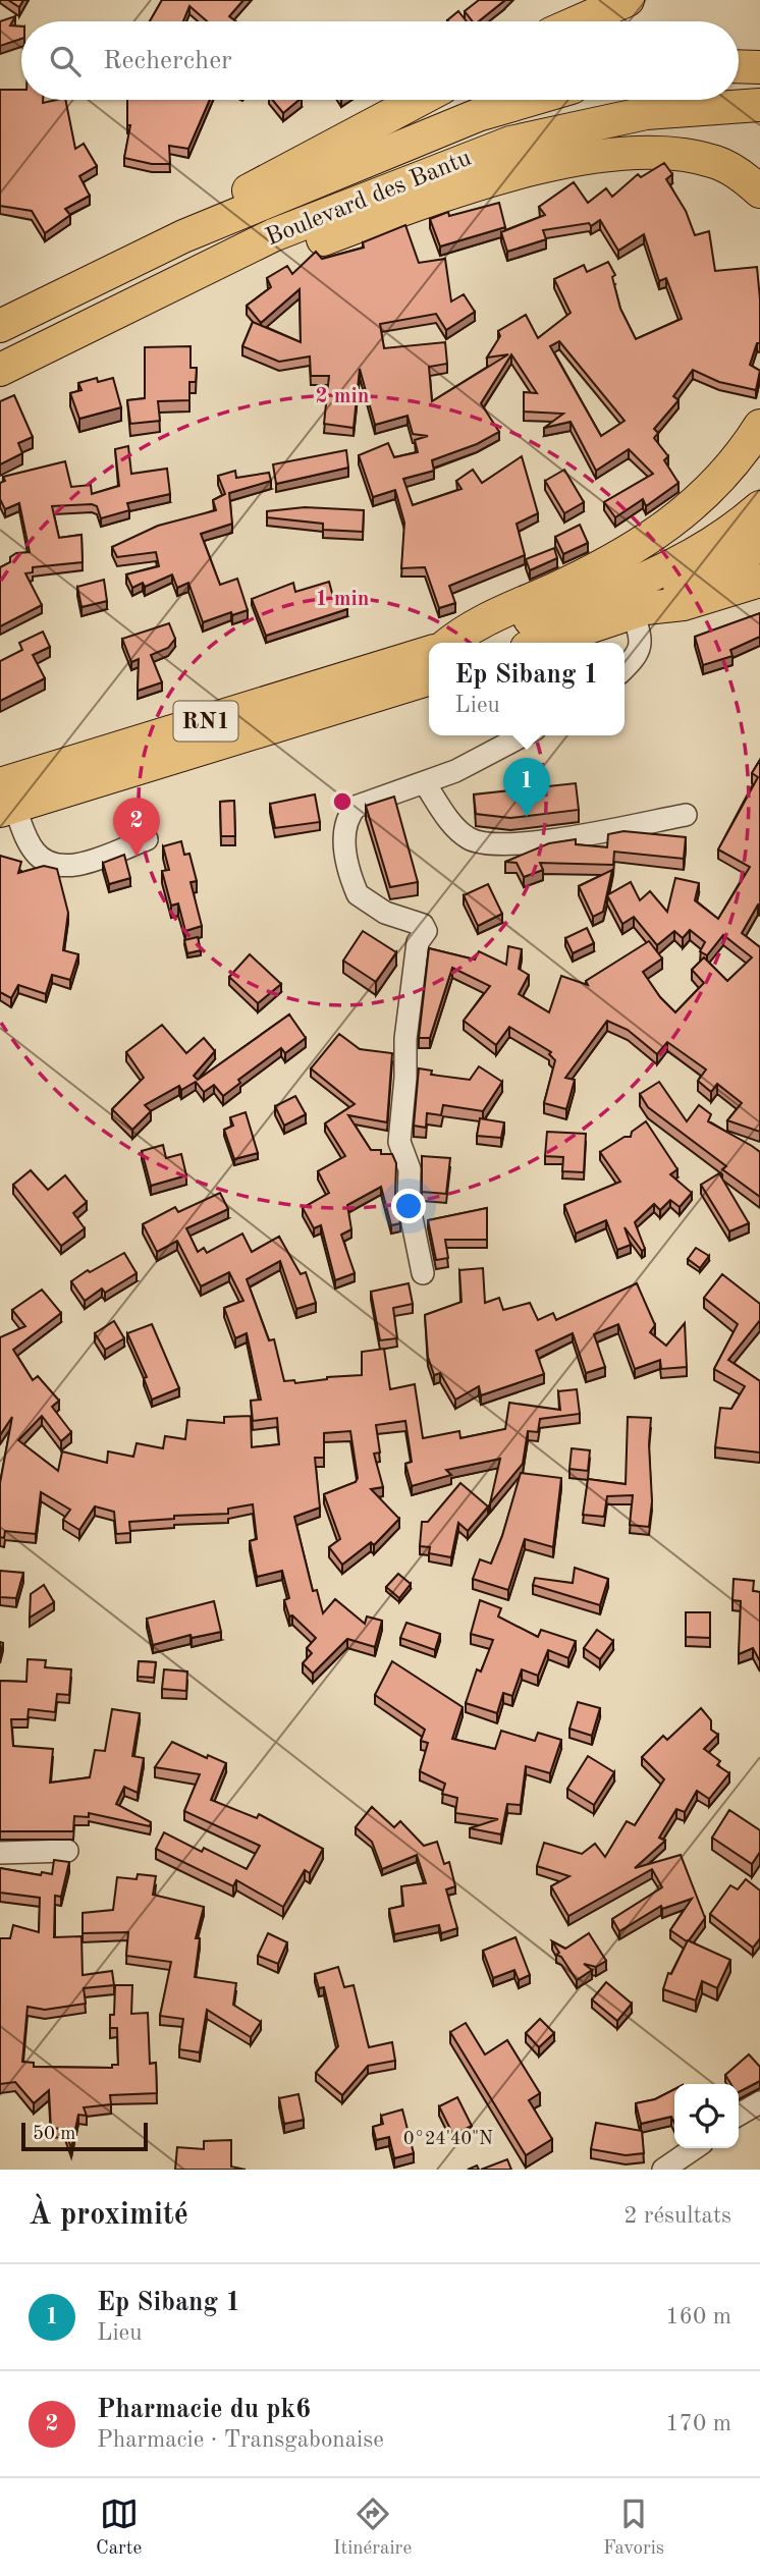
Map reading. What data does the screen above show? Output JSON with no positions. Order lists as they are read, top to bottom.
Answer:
{
  "streets": {
    "highway": ["Boulevard des Bantu", "RN1"]
  },
  "scale_bar": "50 m",
  "page": {
    "search": "Rechercher",
    "popup": ["Ep Sibang 1", "Lieu"],
    "pins": ["1", "2"],
    "scale": "50 m",
    "heading": ["À proximité", "2 résultats"],
    "list": [
      {
        "mark": "1",
        "name": "Ep Sibang 1",
        "note": "Lieu",
        "value": "160 m"
      },
      {
        "mark": "2",
        "name": "Pharmacie du pk6",
        "note": "Pharmacie · Transgabonaise",
        "value": "170 m"
      }
    ],
    "nav": ["Carte", "Itinéraire", "Favoris"]
  },
  "coordinates": ["0°24'40\"N"],
  "rings": ["2 min", "1 min"]
}
